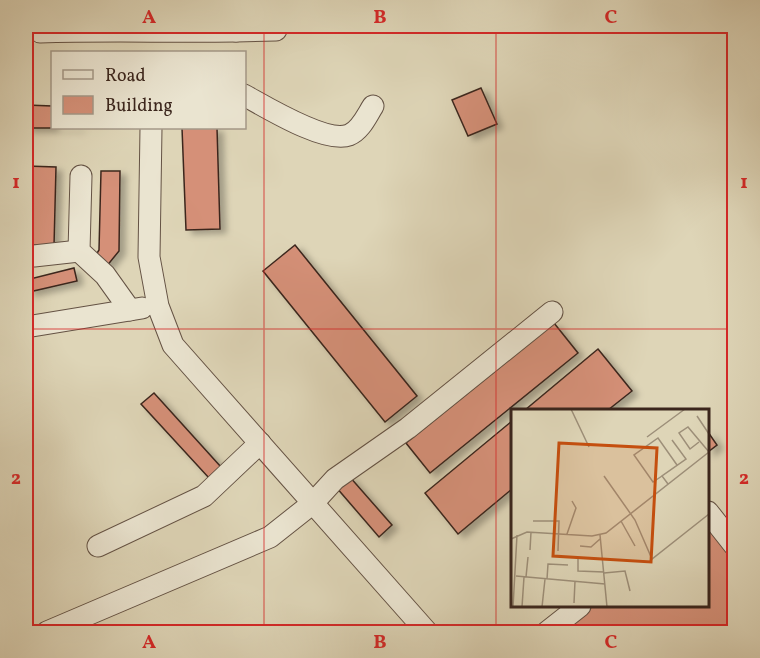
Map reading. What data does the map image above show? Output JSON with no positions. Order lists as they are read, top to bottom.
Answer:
{
  "legend": ["Road", "Building"],
  "grid": {
    "columns": ["A", "B", "C"],
    "rows": ["1", "2"]
  }
}
